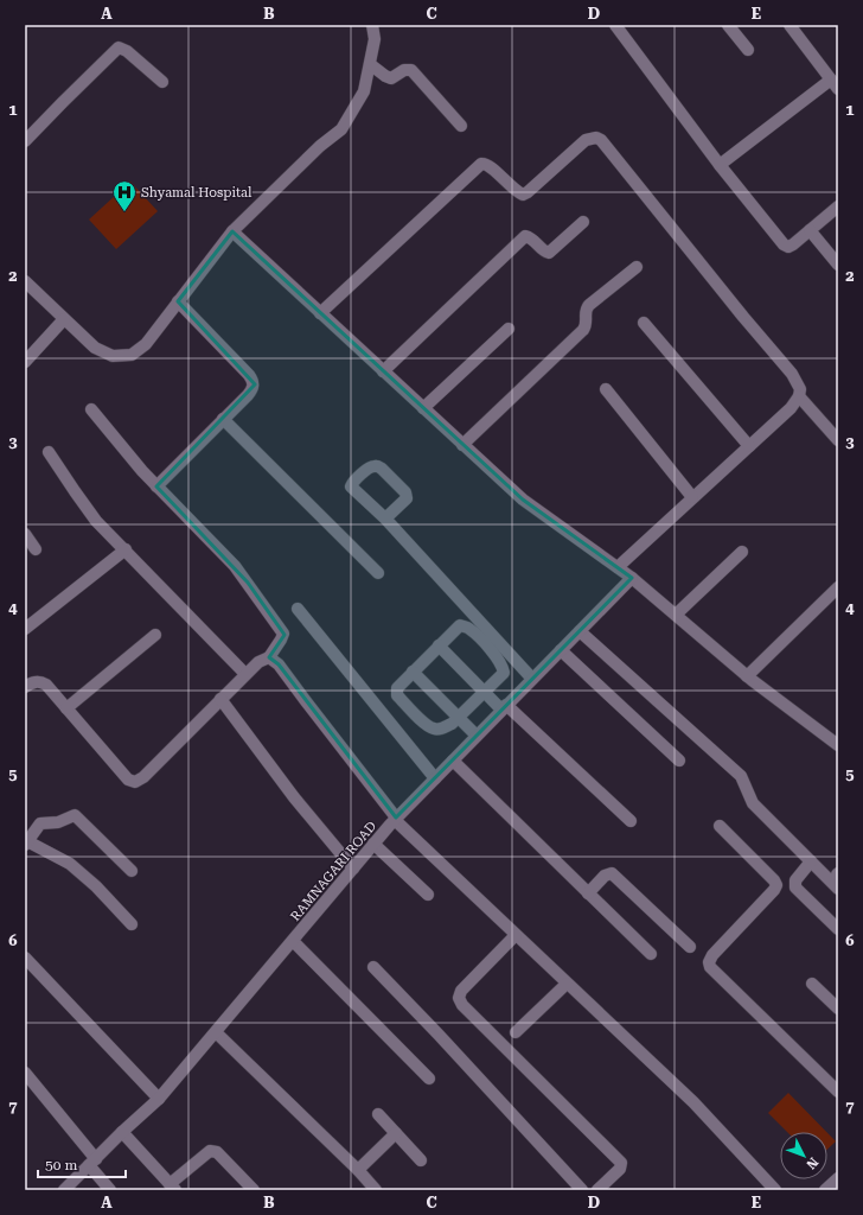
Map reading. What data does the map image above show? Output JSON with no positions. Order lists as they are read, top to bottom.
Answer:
{
  "streets": {
    "street": ["RAMNAGARI ROAD"]
  },
  "places": {
    "hospital": ["Shyamal Hospital"]
  },
  "scale_bar": "50 m",
  "north": "bottom right",
  "grid": {
    "columns": [
      "A",
      "B",
      "C",
      "D",
      "E"
    ],
    "rows": [
      "1",
      "2",
      "3",
      "4",
      "5",
      "6",
      "7"
    ]
  }
}
